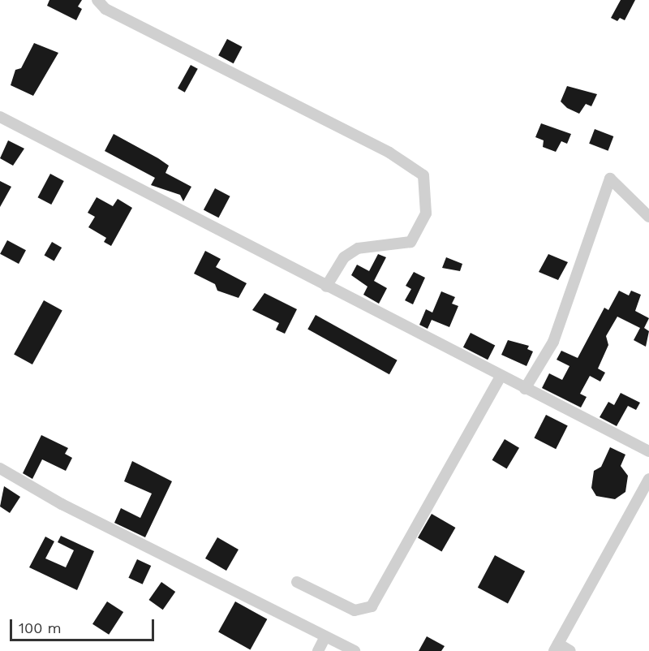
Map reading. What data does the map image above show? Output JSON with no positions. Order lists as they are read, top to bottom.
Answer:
{
  "scale_bar": "100 m"
}
